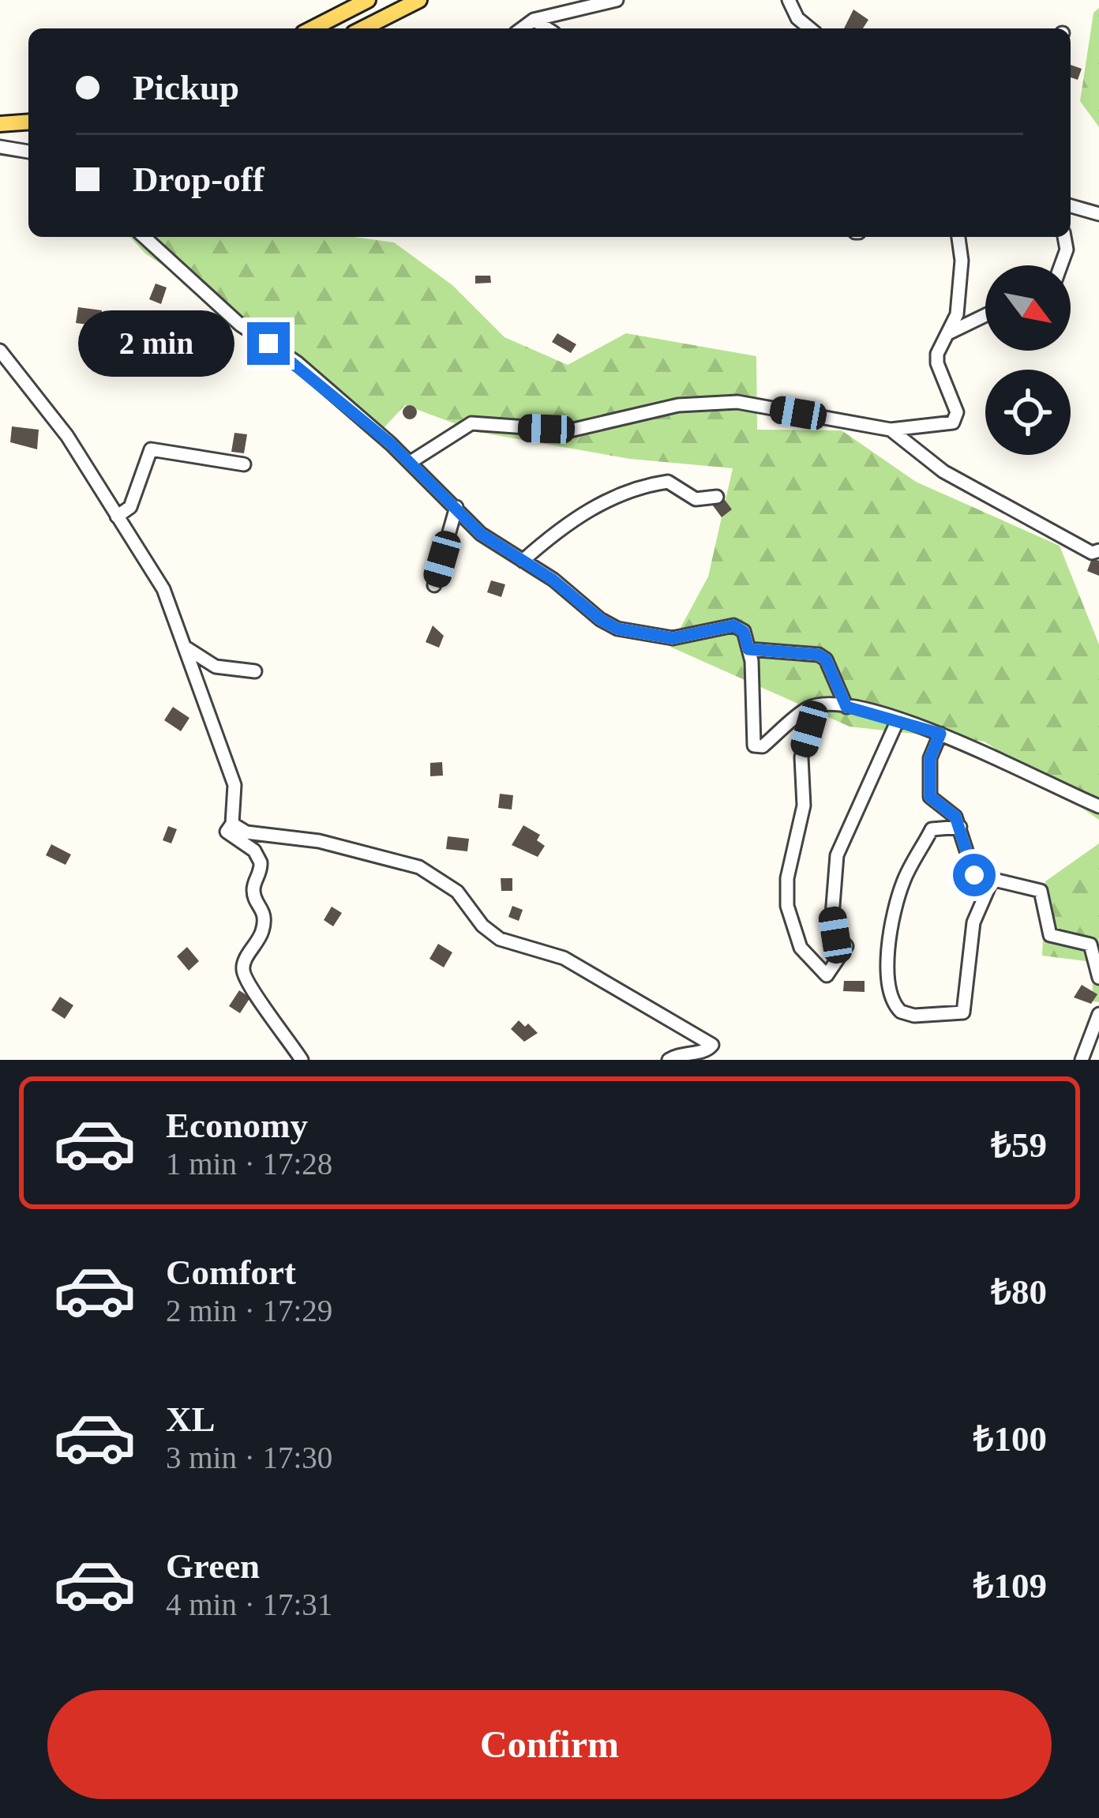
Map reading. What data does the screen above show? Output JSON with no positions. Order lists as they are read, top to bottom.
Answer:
{
  "north": "bottom right",
  "page": {
    "banner": ["Pickup", "Drop-off"],
    "bubble": "2 min",
    "list": [
      {
        "name": "Economy",
        "note": "1 min · 17:28",
        "value": "₺59"
      },
      {
        "name": "Comfort",
        "note": "2 min · 17:29",
        "value": "₺80"
      },
      {
        "name": "XL",
        "note": "3 min · 17:30",
        "value": "₺100"
      },
      {
        "name": "Green",
        "note": "4 min · 17:31",
        "value": "₺109"
      }
    ],
    "buttons": "Confirm"
  }
}
